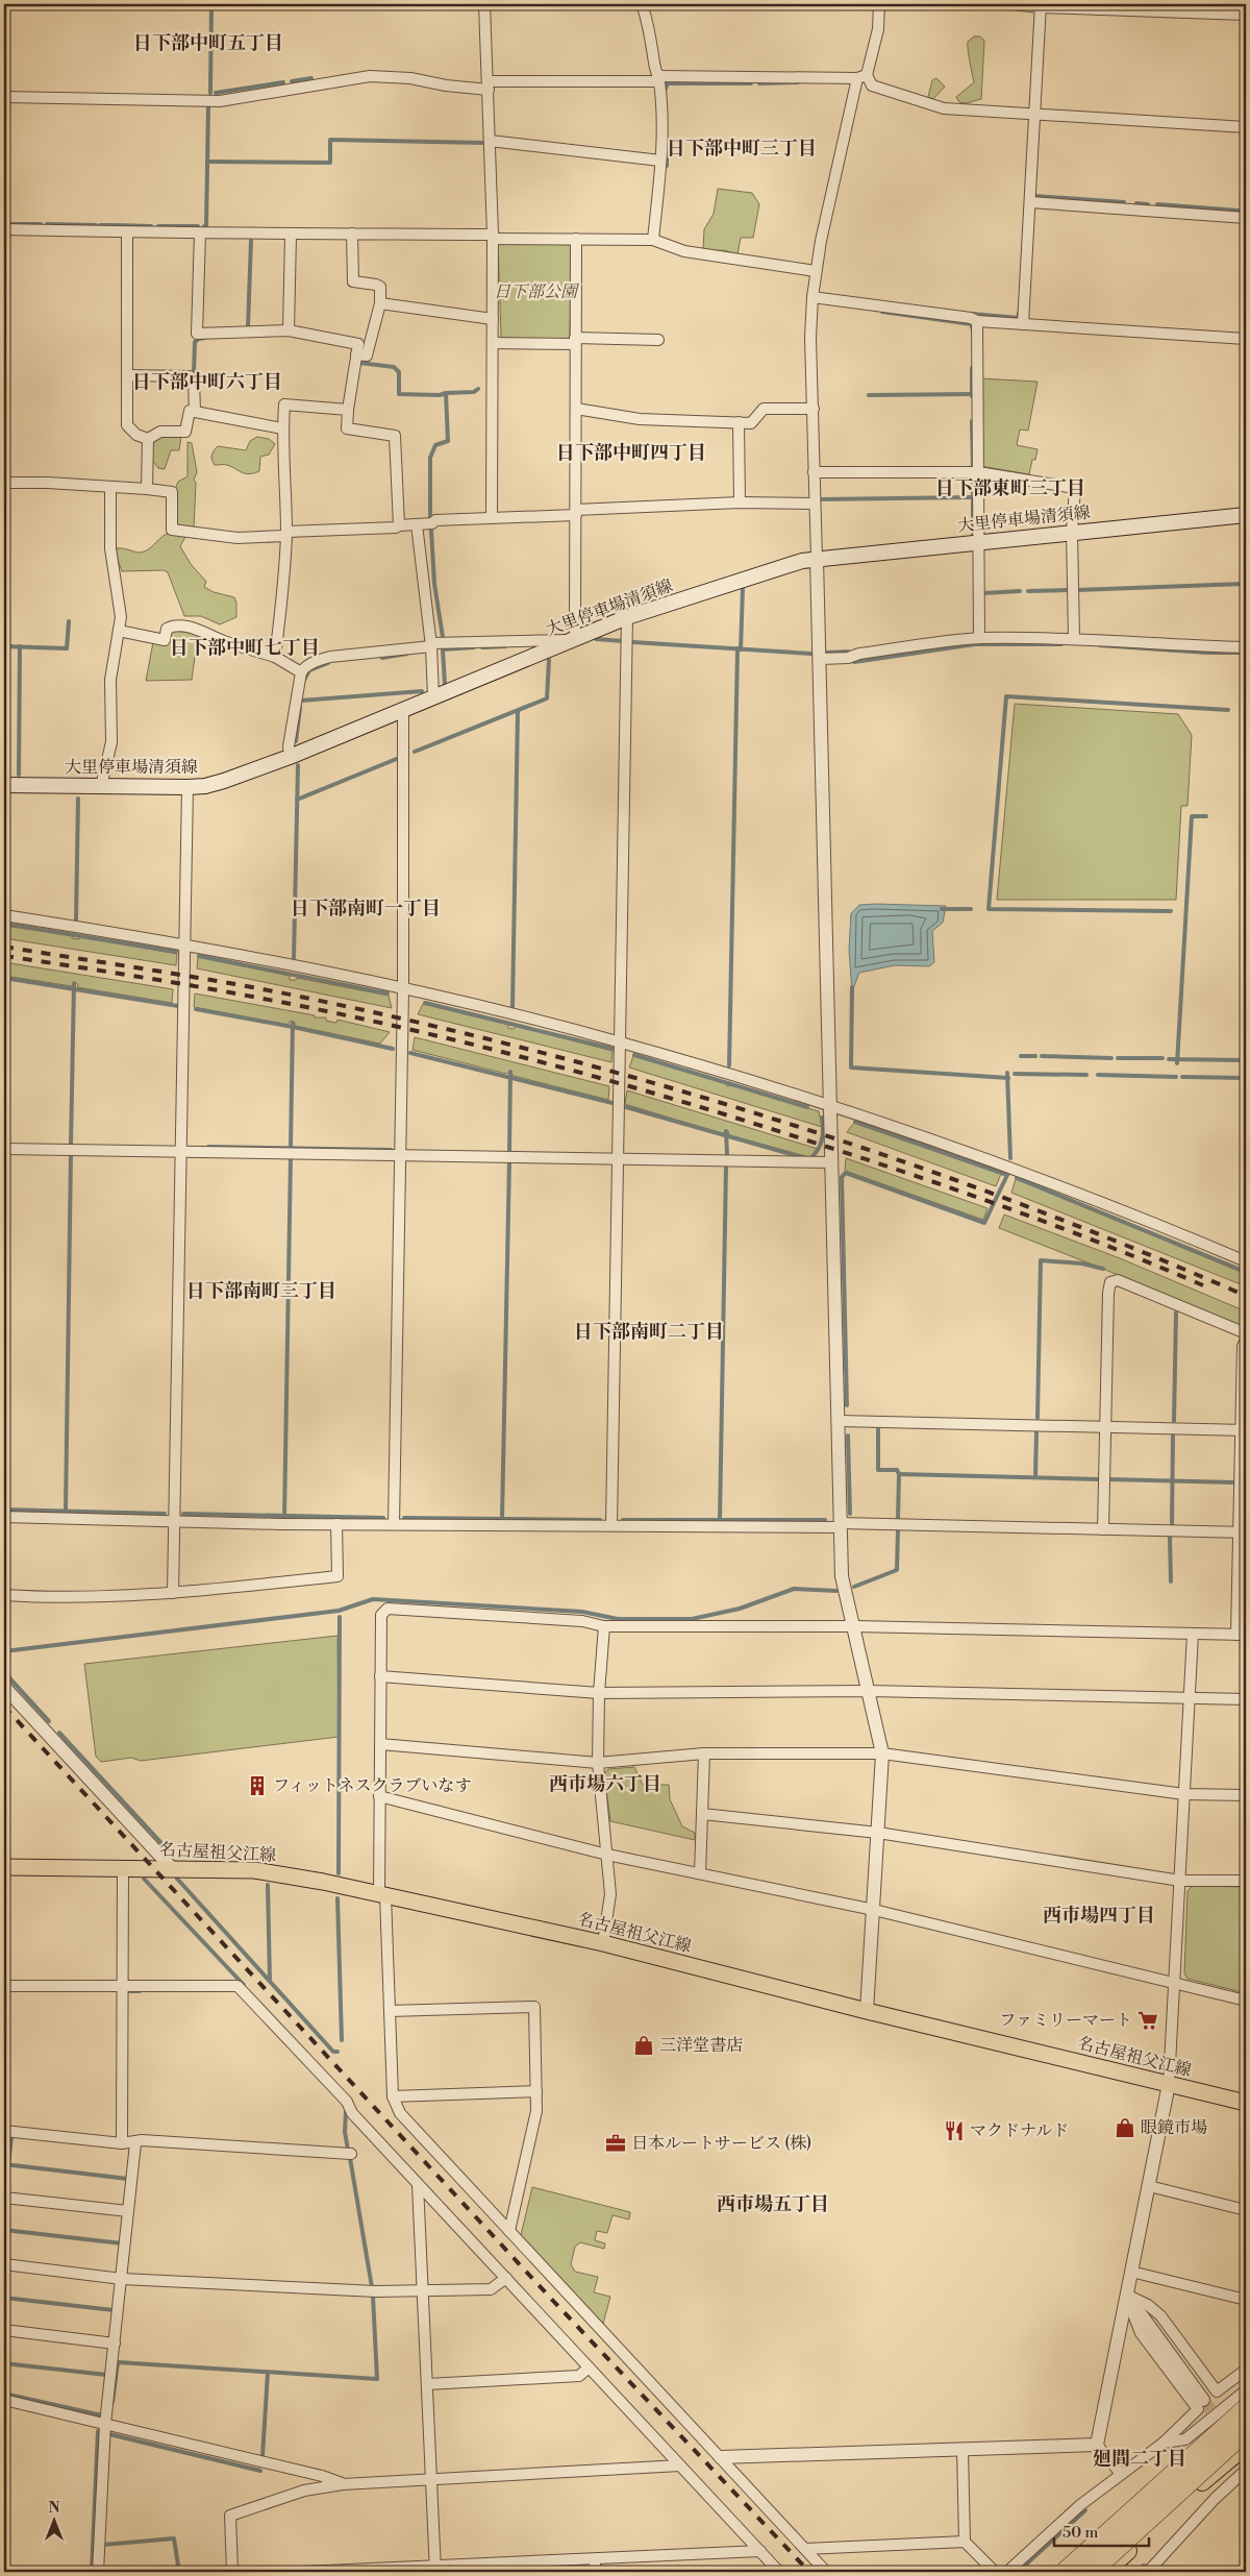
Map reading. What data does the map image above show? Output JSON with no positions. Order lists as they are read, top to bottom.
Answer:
{
  "streets": {
    "main road": ["大里停車場清須線", "名古屋祖父江線"]
  },
  "districts": [
    "日下部中町五丁目",
    "日下部中町三丁目",
    "日下部中町六丁目",
    "日下部中町四丁目",
    "日下部東町三丁目",
    "日下部中町七丁目",
    "日下部南町一丁目",
    "日下部南町三丁目",
    "日下部南町二丁目",
    "西市場六丁目",
    "西市場四丁目",
    "西市場五丁目",
    "廻間二丁目"
  ],
  "parks": ["日下部公園"],
  "places": {
    "building": ["フィットネスクラブいなす"],
    "supermarket": ["ファミリーマート"],
    "shop": ["三洋堂書店", "眼鏡市場"],
    "restaurant": ["マクドナルド"],
    "office": ["日本ルートサービス (株)"]
  },
  "scale_bar": "50 m",
  "north": "top"
}
